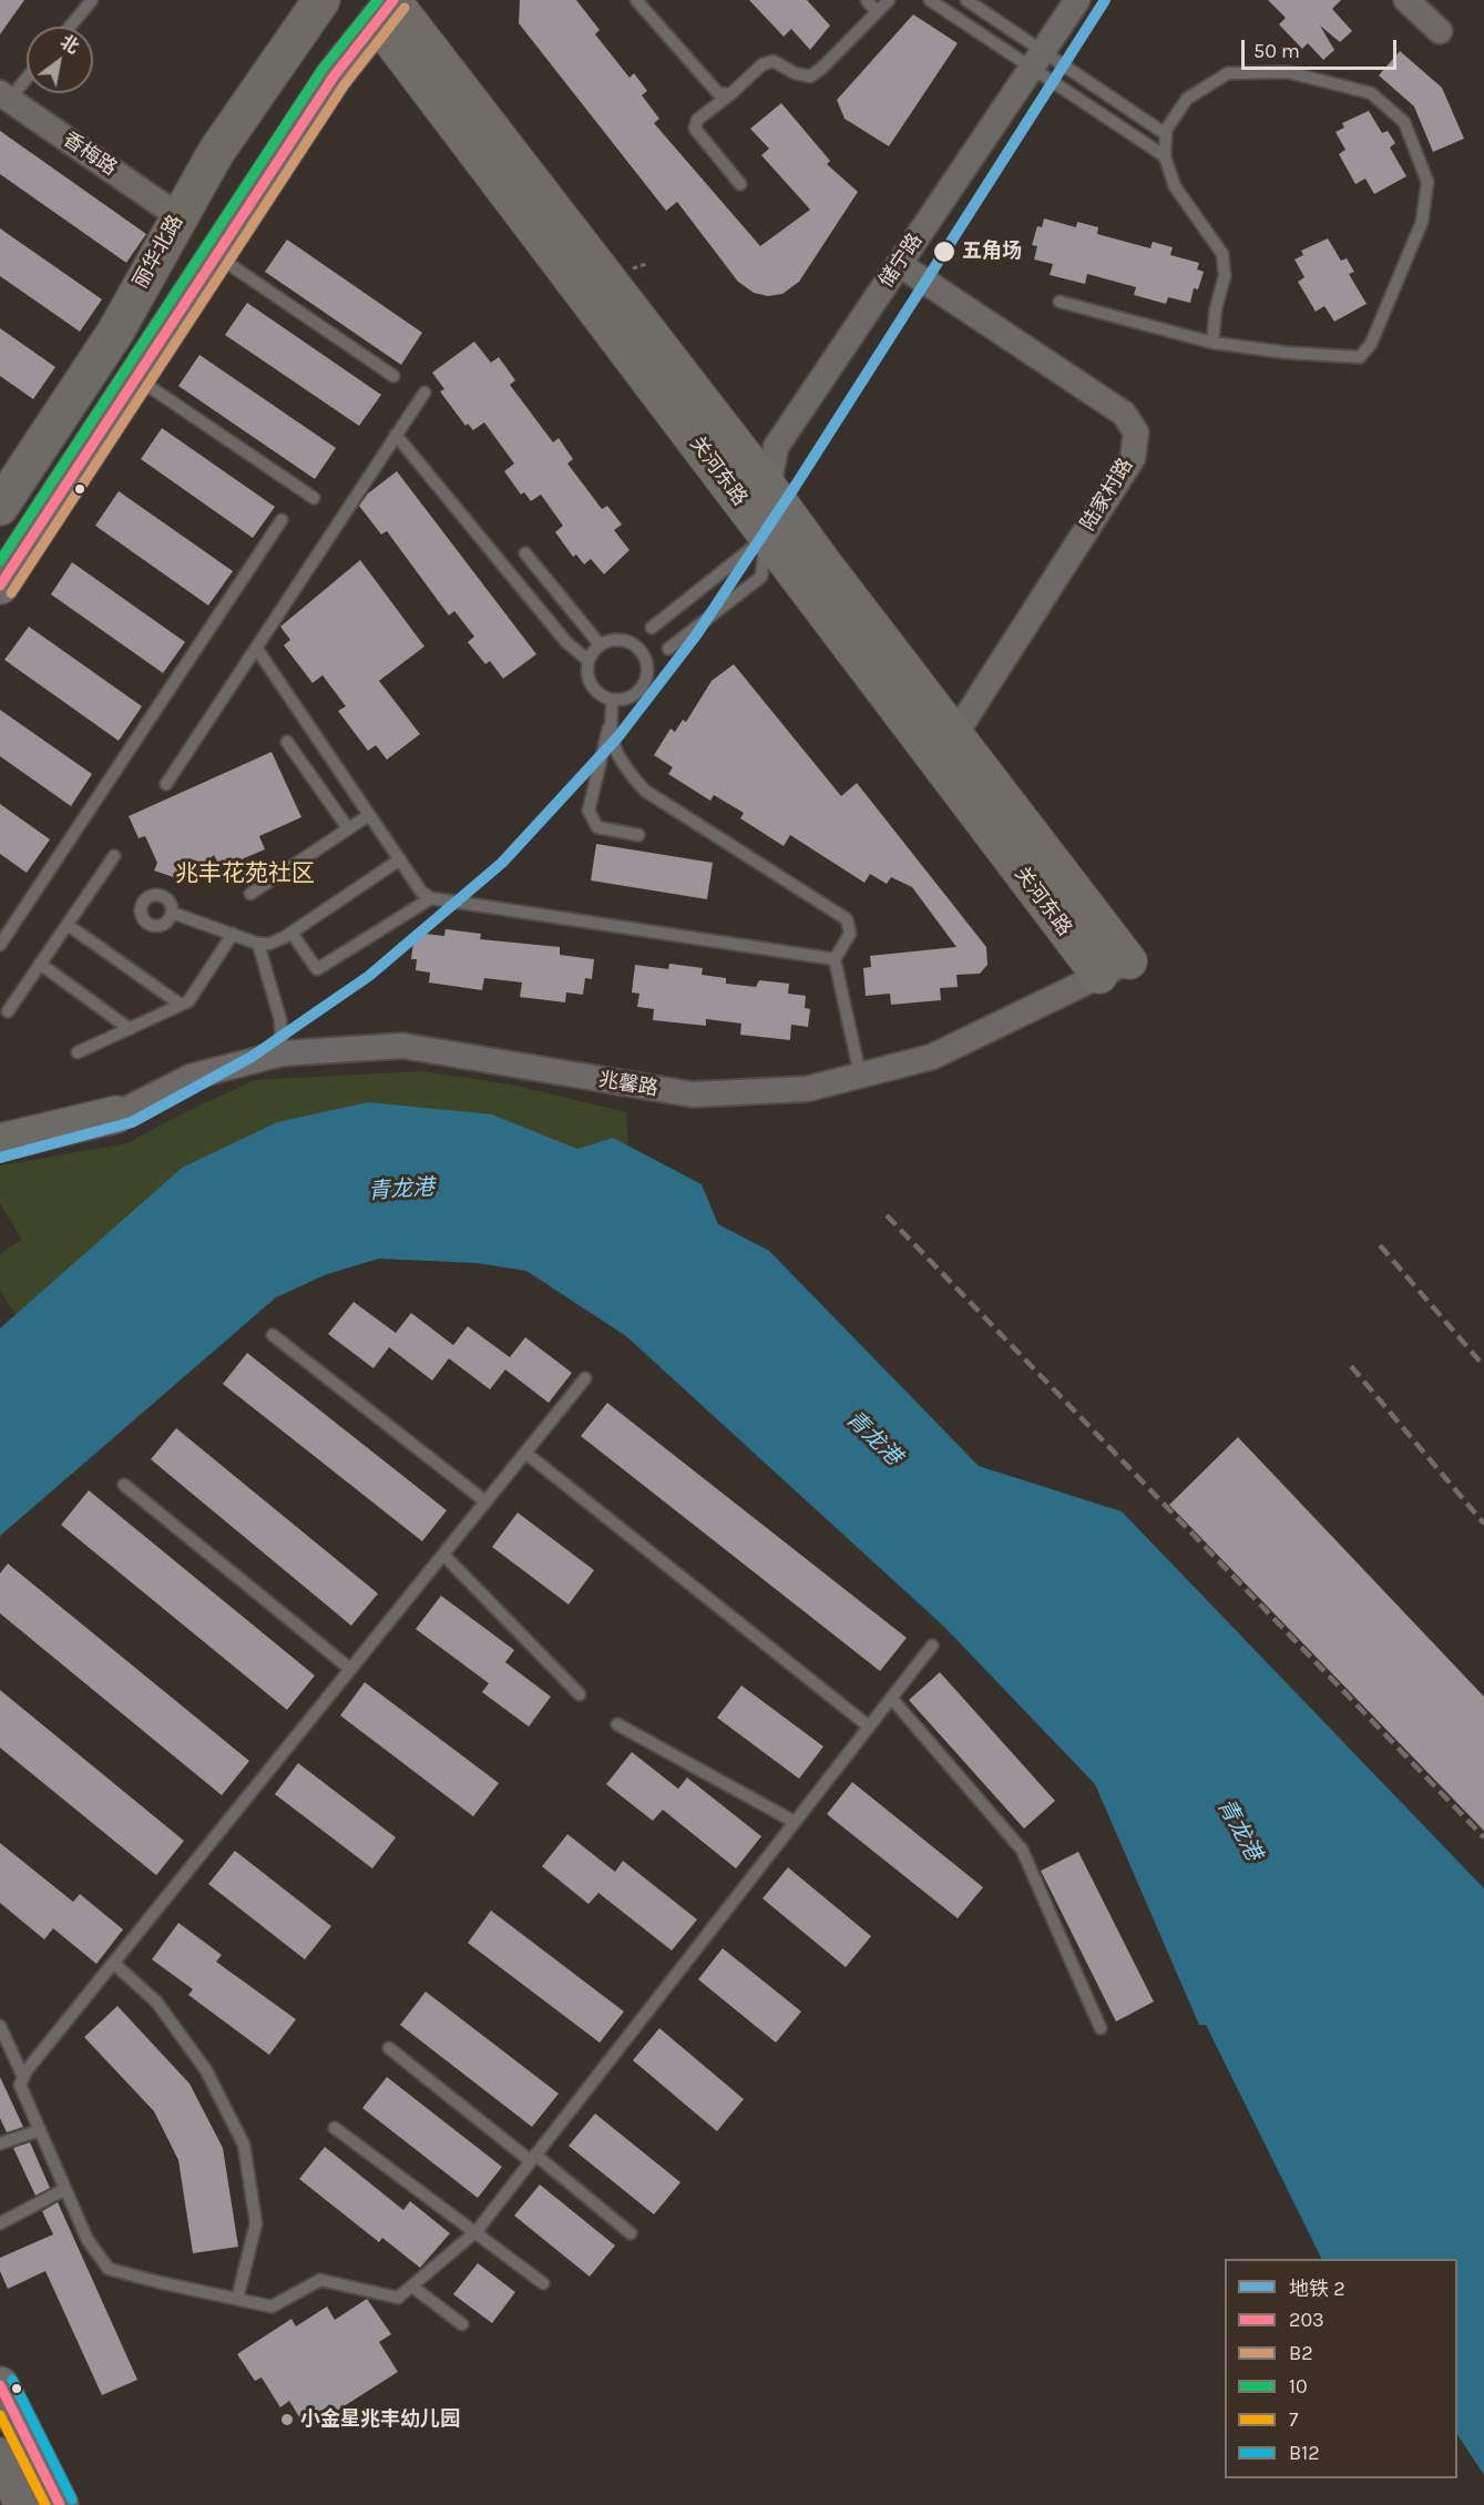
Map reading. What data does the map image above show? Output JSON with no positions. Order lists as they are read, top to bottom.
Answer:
{
  "streets": {
    "main road": ["丽华北路", "关河东路"],
    "street": [
      "香梅路",
      "储宁路",
      "陆家村路",
      "兆馨路"
    ]
  },
  "crossings": [
    ["香梅路", "丽华北路"],
    ["储宁路", "关河东路"],
    ["储宁路", "陆家村路"],
    ["关河东路", "陆家村路"],
    ["关河东路", "兆馨路"]
  ],
  "districts": ["兆丰花苑社区"],
  "water": ["青龙港"],
  "places": ["五角场", "小金星兆丰幼儿园"],
  "lines": [
    "metro line 2",
    "transit line 203",
    "transit line 10",
    "transit line B2",
    "transit line B12",
    "transit line 7"
  ],
  "legend": [
    "地铁 2",
    "203",
    "B2",
    "10",
    "7",
    "B12"
  ],
  "scale_bar": "50 m",
  "north": "top right"
}
